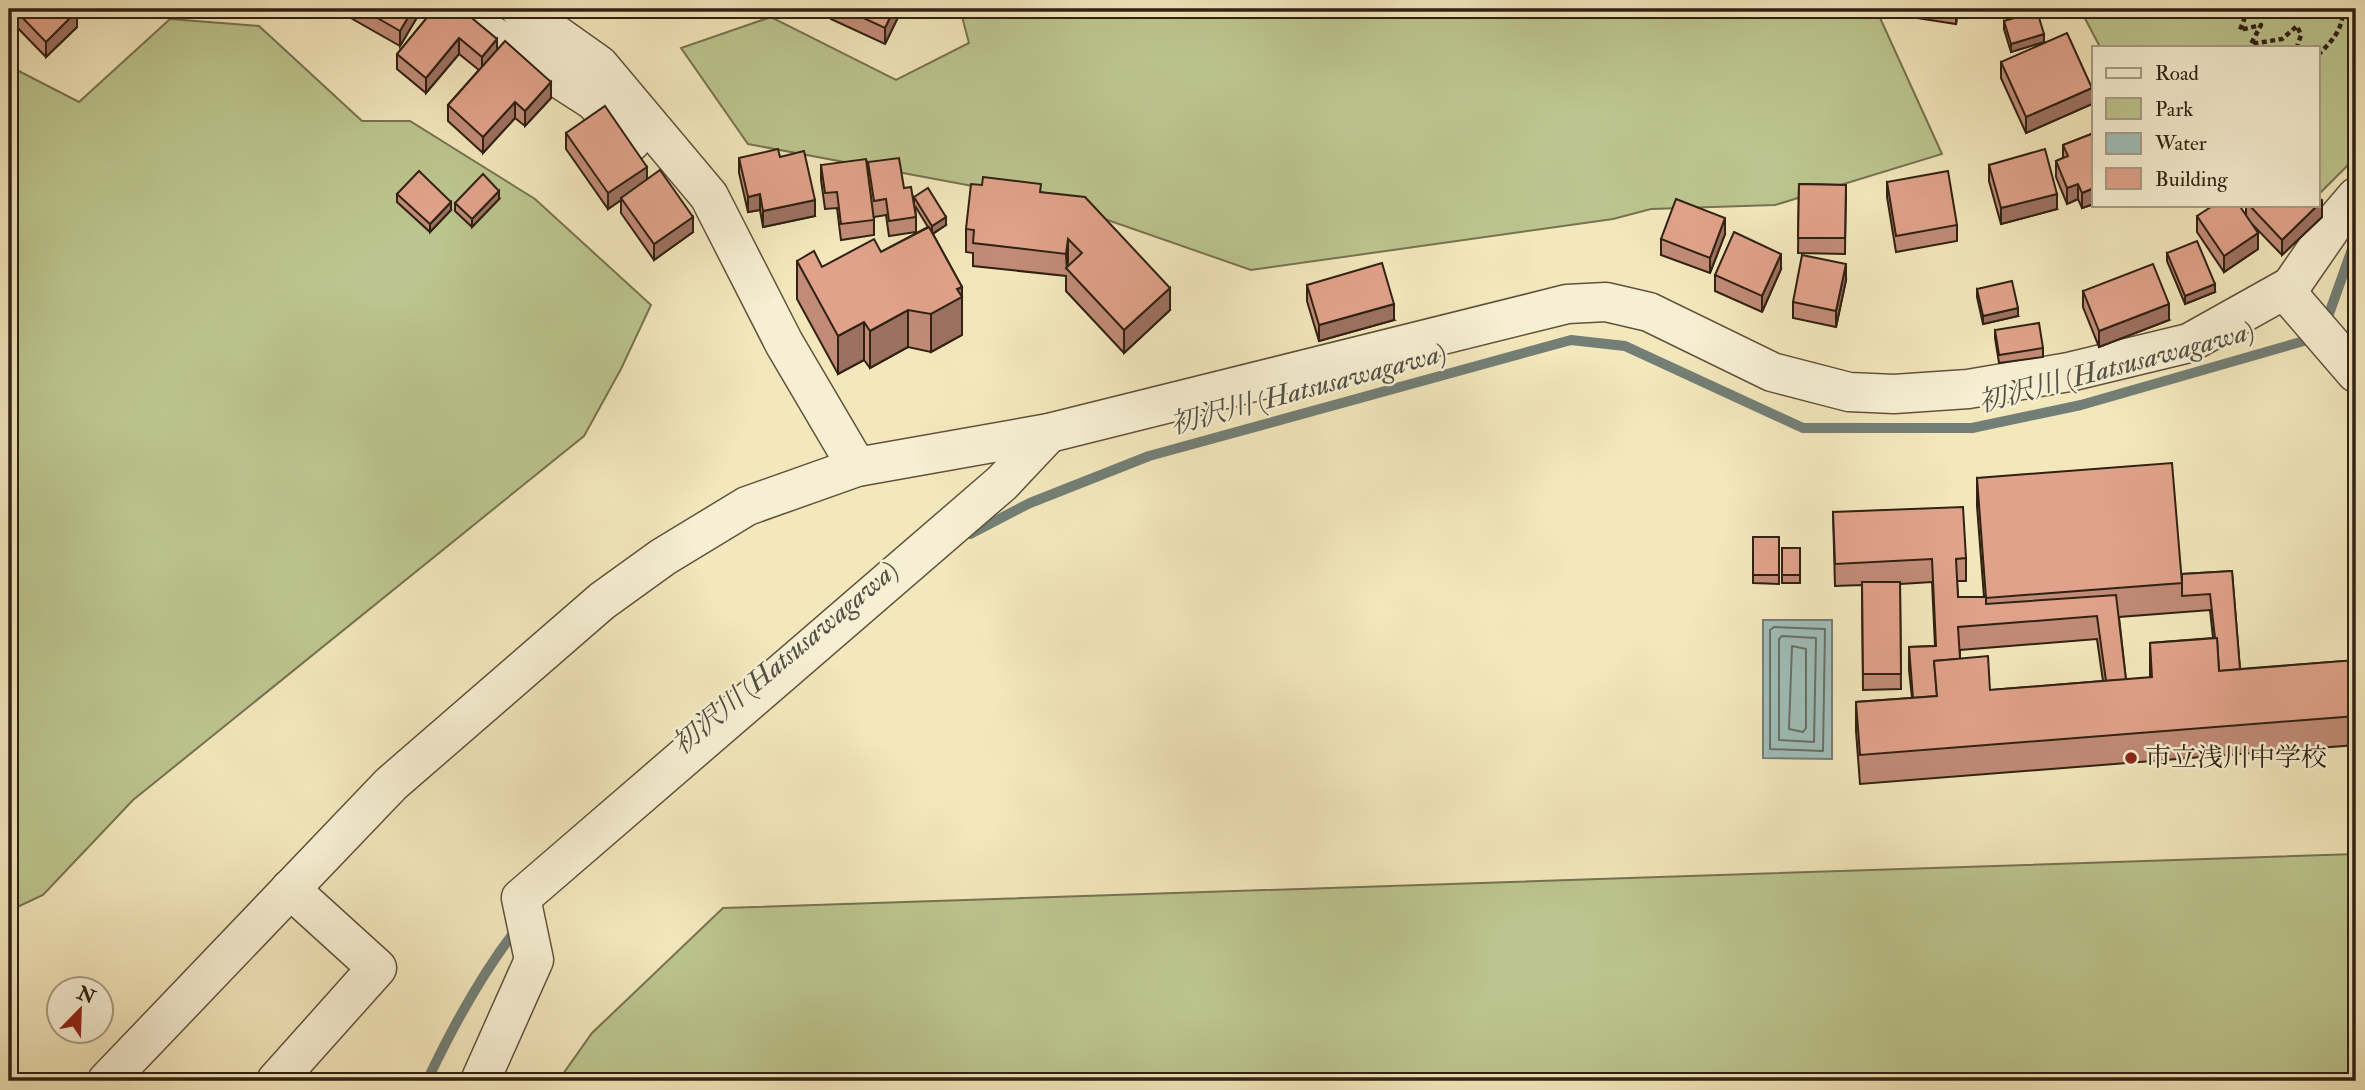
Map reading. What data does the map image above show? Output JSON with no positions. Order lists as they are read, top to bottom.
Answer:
{
  "water": ["初沢川 (Hatsusawagawa)"],
  "places": ["市立浅川中学校"],
  "legend": [
    "Road",
    "Park",
    "Water",
    "Building"
  ],
  "north": "top right"
}
